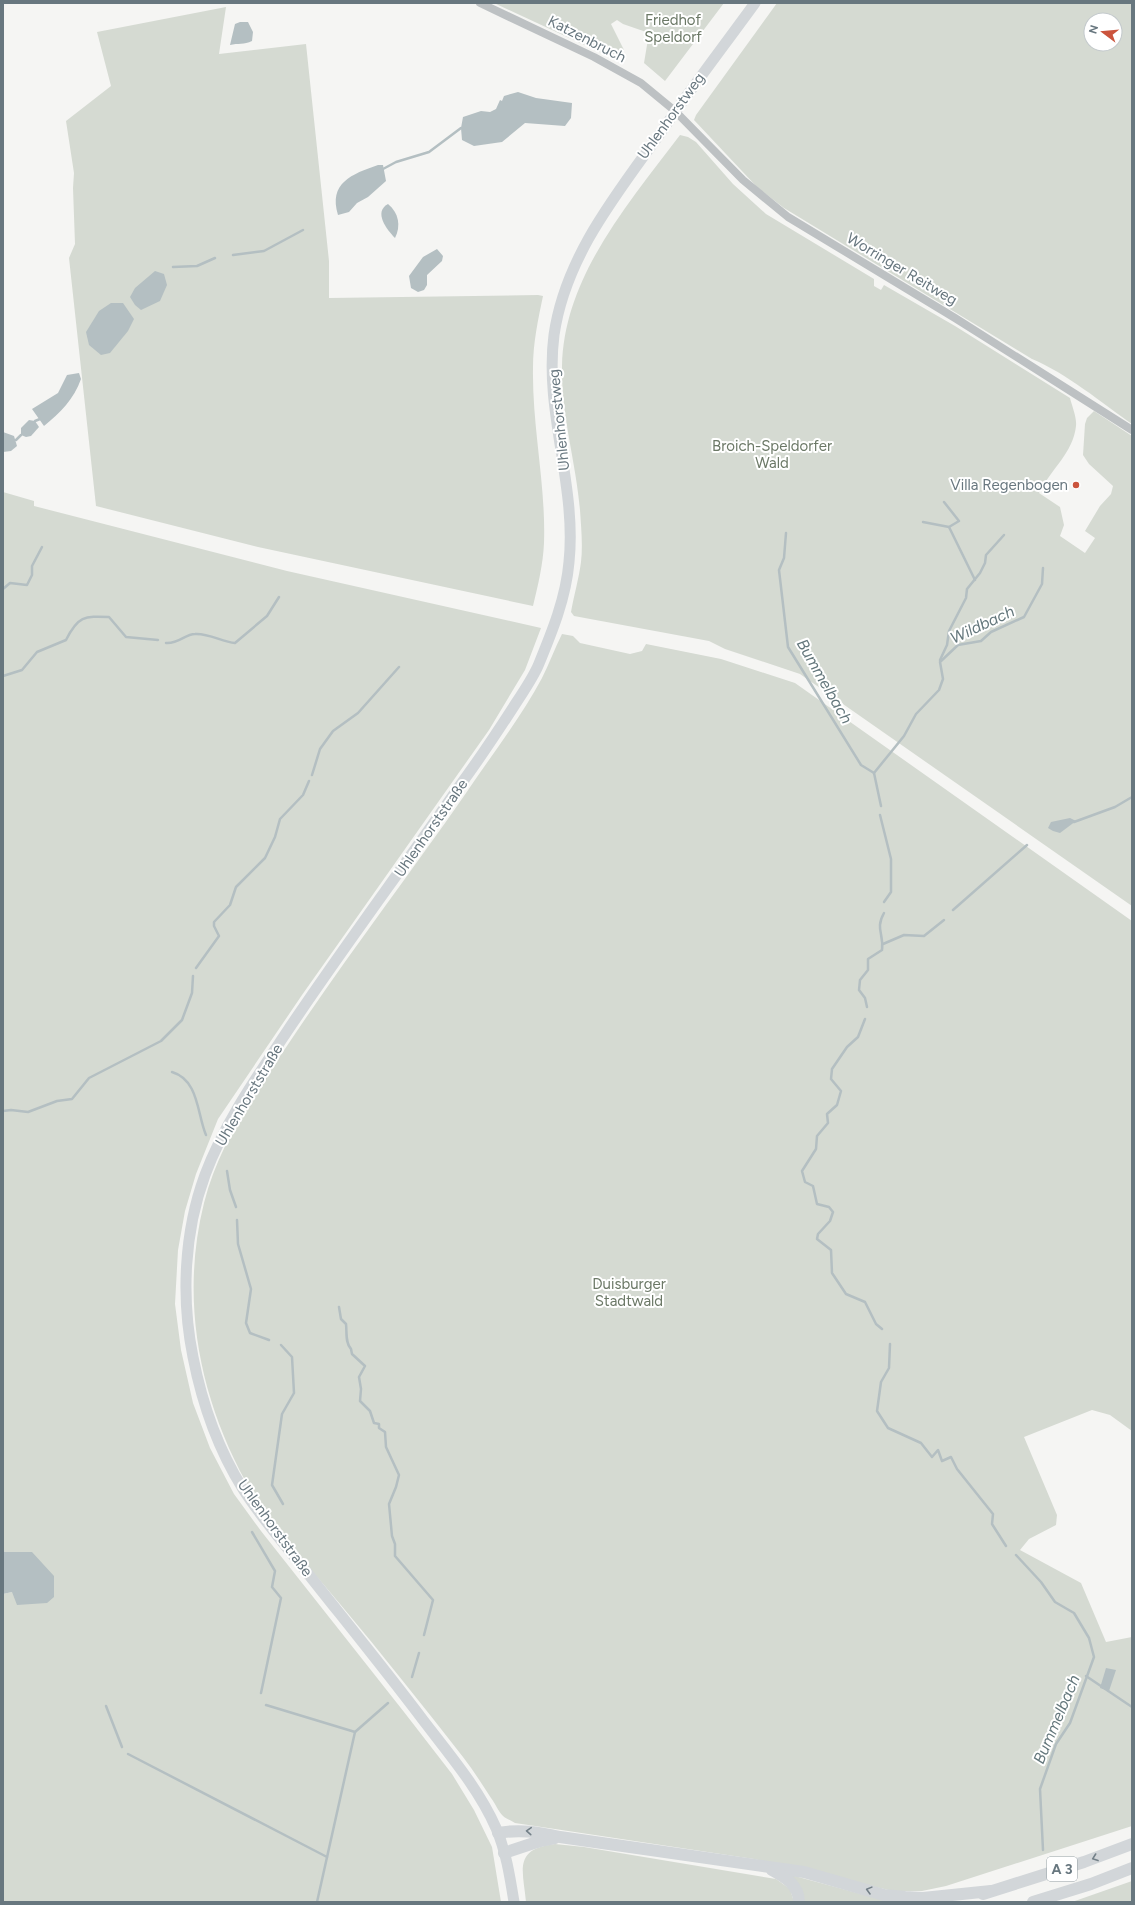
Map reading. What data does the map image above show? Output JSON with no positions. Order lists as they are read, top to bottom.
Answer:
{
  "streets": {
    "highway": ["A 3"],
    "main road": ["Uhlenhorstweg", "Uhlenhorststraße"],
    "street": ["Katzenbruch", "Worringer Reitweg"]
  },
  "crossings": [
    ["Katzenbruch", "Uhlenhorstweg"],
    ["Katzenbruch", "Worringer Reitweg"],
    ["Uhlenhorstweg", "Worringer Reitweg"],
    ["Uhlenhorstweg", "Uhlenhorststraße"]
  ],
  "water": ["Wildbach", "Bummelbach"],
  "parks": ["Friedhof Speldorf", "Broich-Speldorfer Wald", "Duisburger Stadtwald"],
  "places": ["Villa Regenbogen"],
  "north": "left"
}
